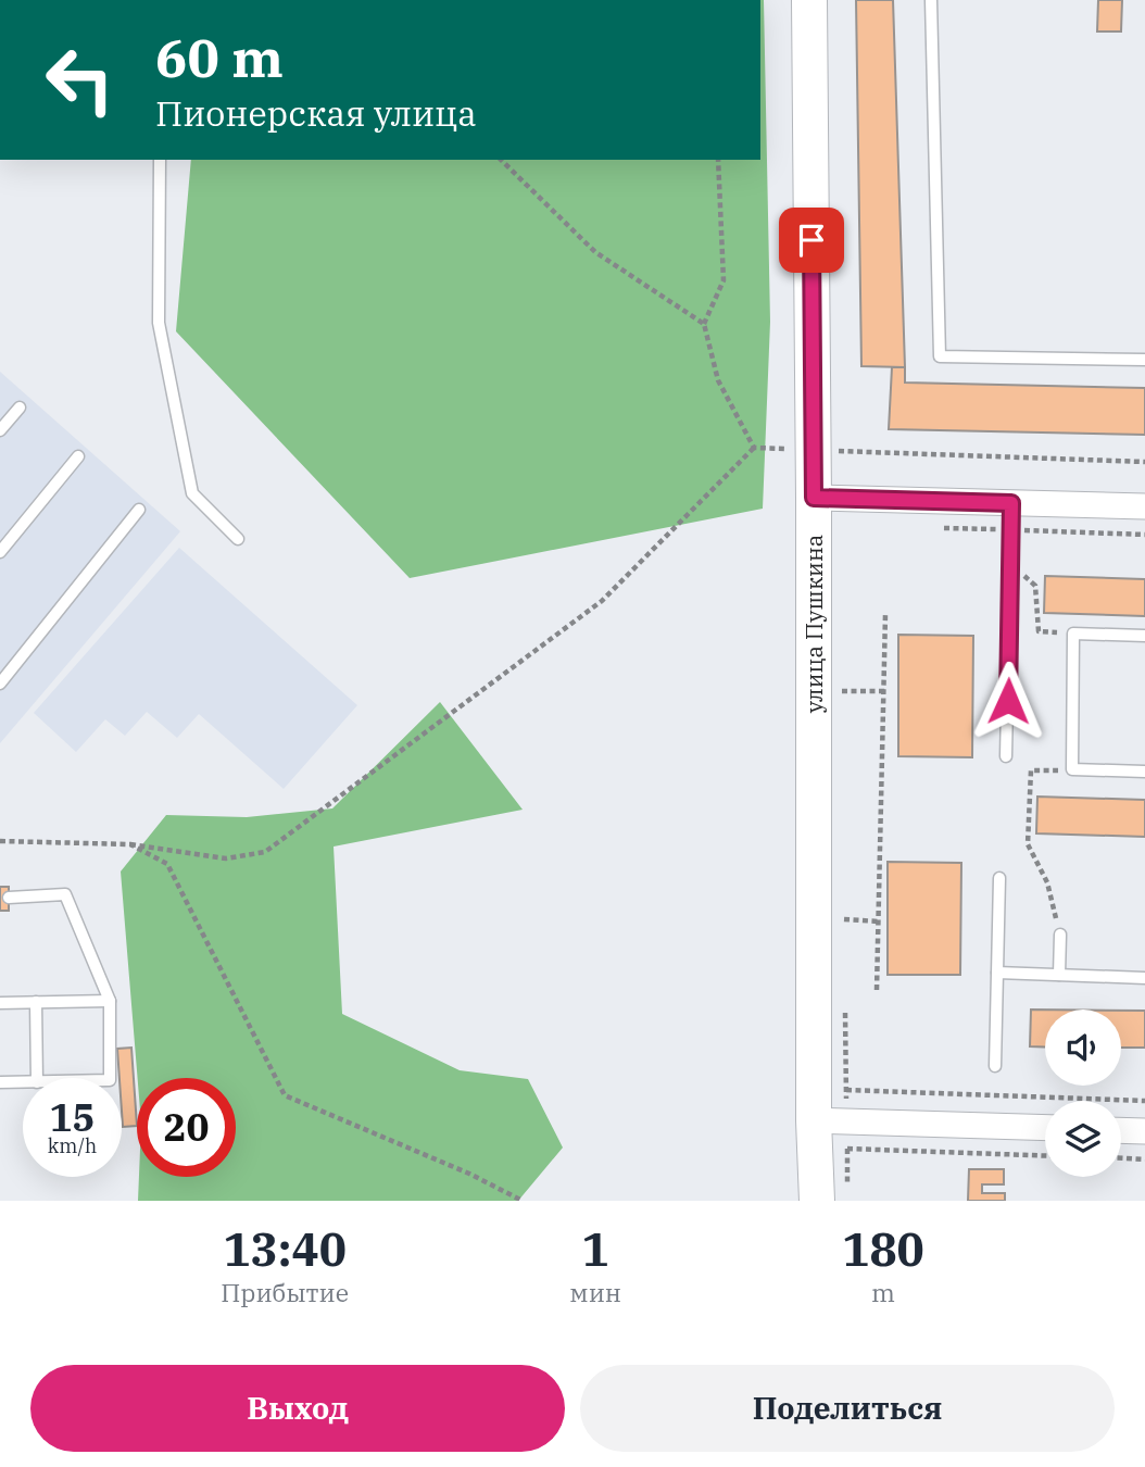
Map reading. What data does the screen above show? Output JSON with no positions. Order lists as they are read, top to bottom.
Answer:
{
  "streets": {
    "street": ["улица Пушкина"]
  },
  "page": {
    "turn": ["60 m", "Пионерская улица"],
    "speed": "15 km/h",
    "limit": "20",
    "eta": [
      "13:40",
      "Прибытие",
      "1",
      "мин",
      "180",
      "m"
    ],
    "buttons": ["Выход", "Поделиться"]
  }
}
